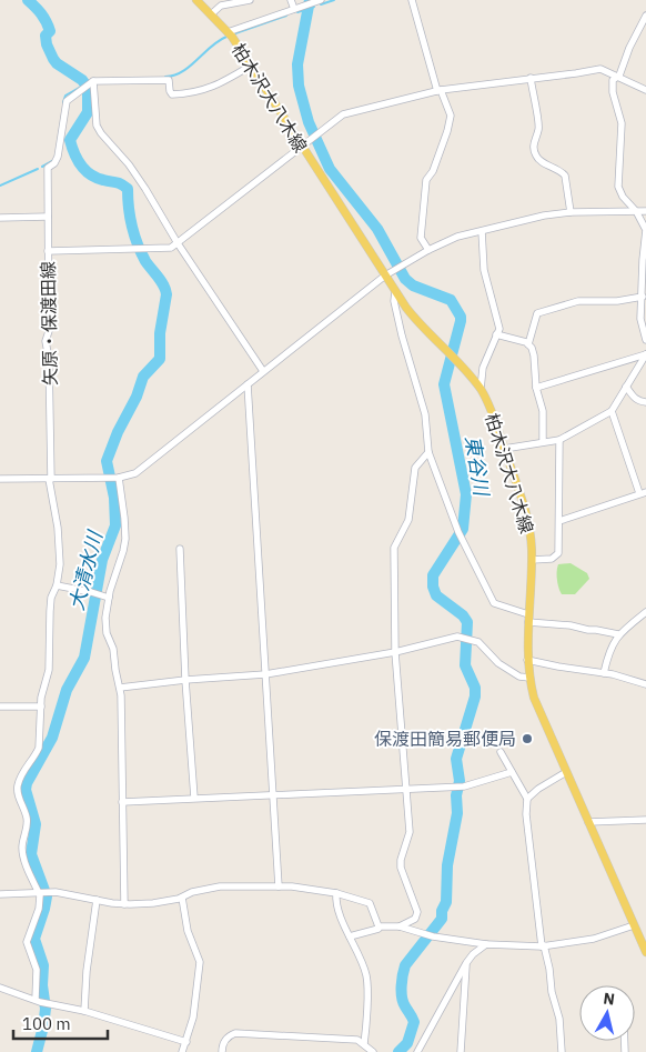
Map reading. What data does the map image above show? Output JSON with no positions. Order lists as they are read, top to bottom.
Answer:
{
  "streets": {
    "main road": ["柏木沢大八木線"],
    "street": ["矢原・保渡田線"]
  },
  "water": ["東谷川", "大清水川"],
  "places": ["保渡田簡易郵便局"],
  "scale_bar": "100 m",
  "north": "top"
}
